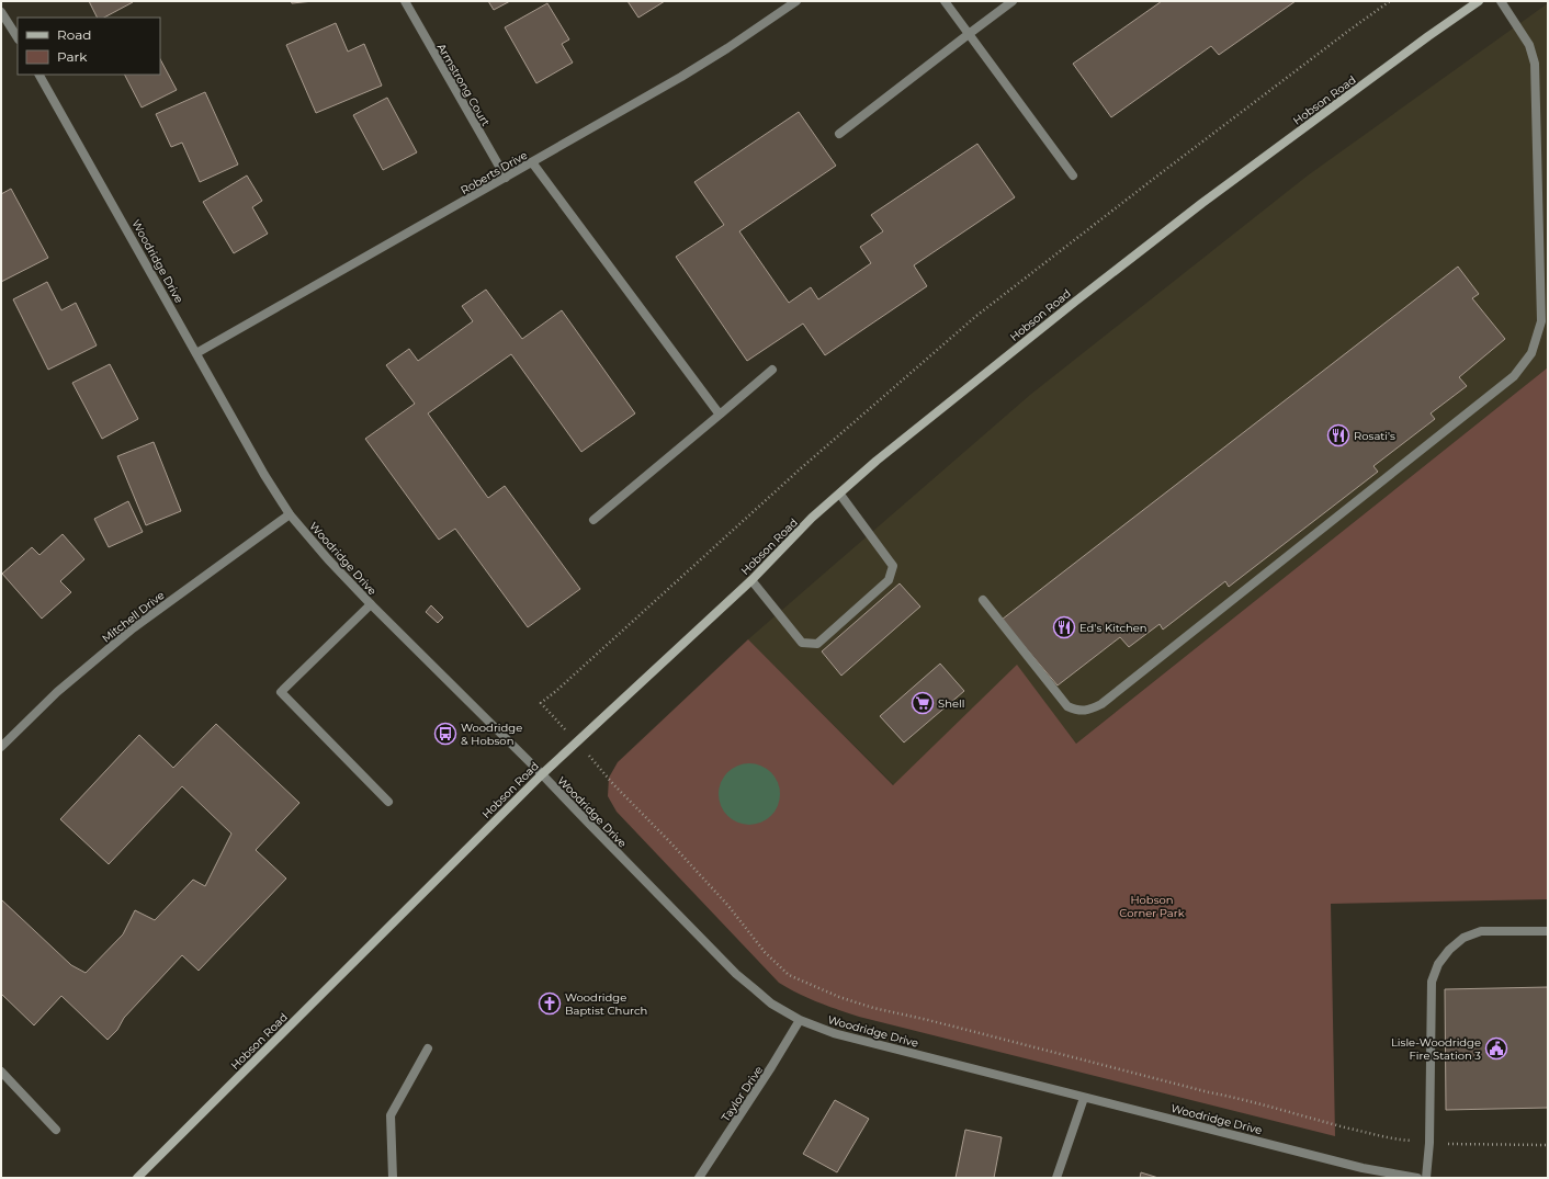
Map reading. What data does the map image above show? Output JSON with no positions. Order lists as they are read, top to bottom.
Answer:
{
  "streets": {
    "main road": ["Hobson Road"],
    "street": [
      "Armstrong Court",
      "Roberts Drive",
      "Woodridge Drive",
      "Mitchell Drive",
      "Taylor Drive"
    ]
  },
  "crossings": [
    ["Armstrong Court", "Roberts Drive"],
    ["Hobson Road", "Woodridge Drive"],
    ["Roberts Drive", "Woodridge Drive"],
    ["Woodridge Drive", "Mitchell Drive"],
    ["Woodridge Drive", "Taylor Drive"]
  ],
  "parks": ["Hobson Corner Park"],
  "places": {
    "restaurant": ["Rosati's", "Ed's Kitchen"],
    "supermarket": ["Shell"],
    "bus stop": ["Woodridge & Hobson"],
    "church": ["Woodridge Baptist Church"],
    "public building": ["Lisle-Woodridge Fire Station 3"]
  },
  "legend": ["Road", "Park"]
}
